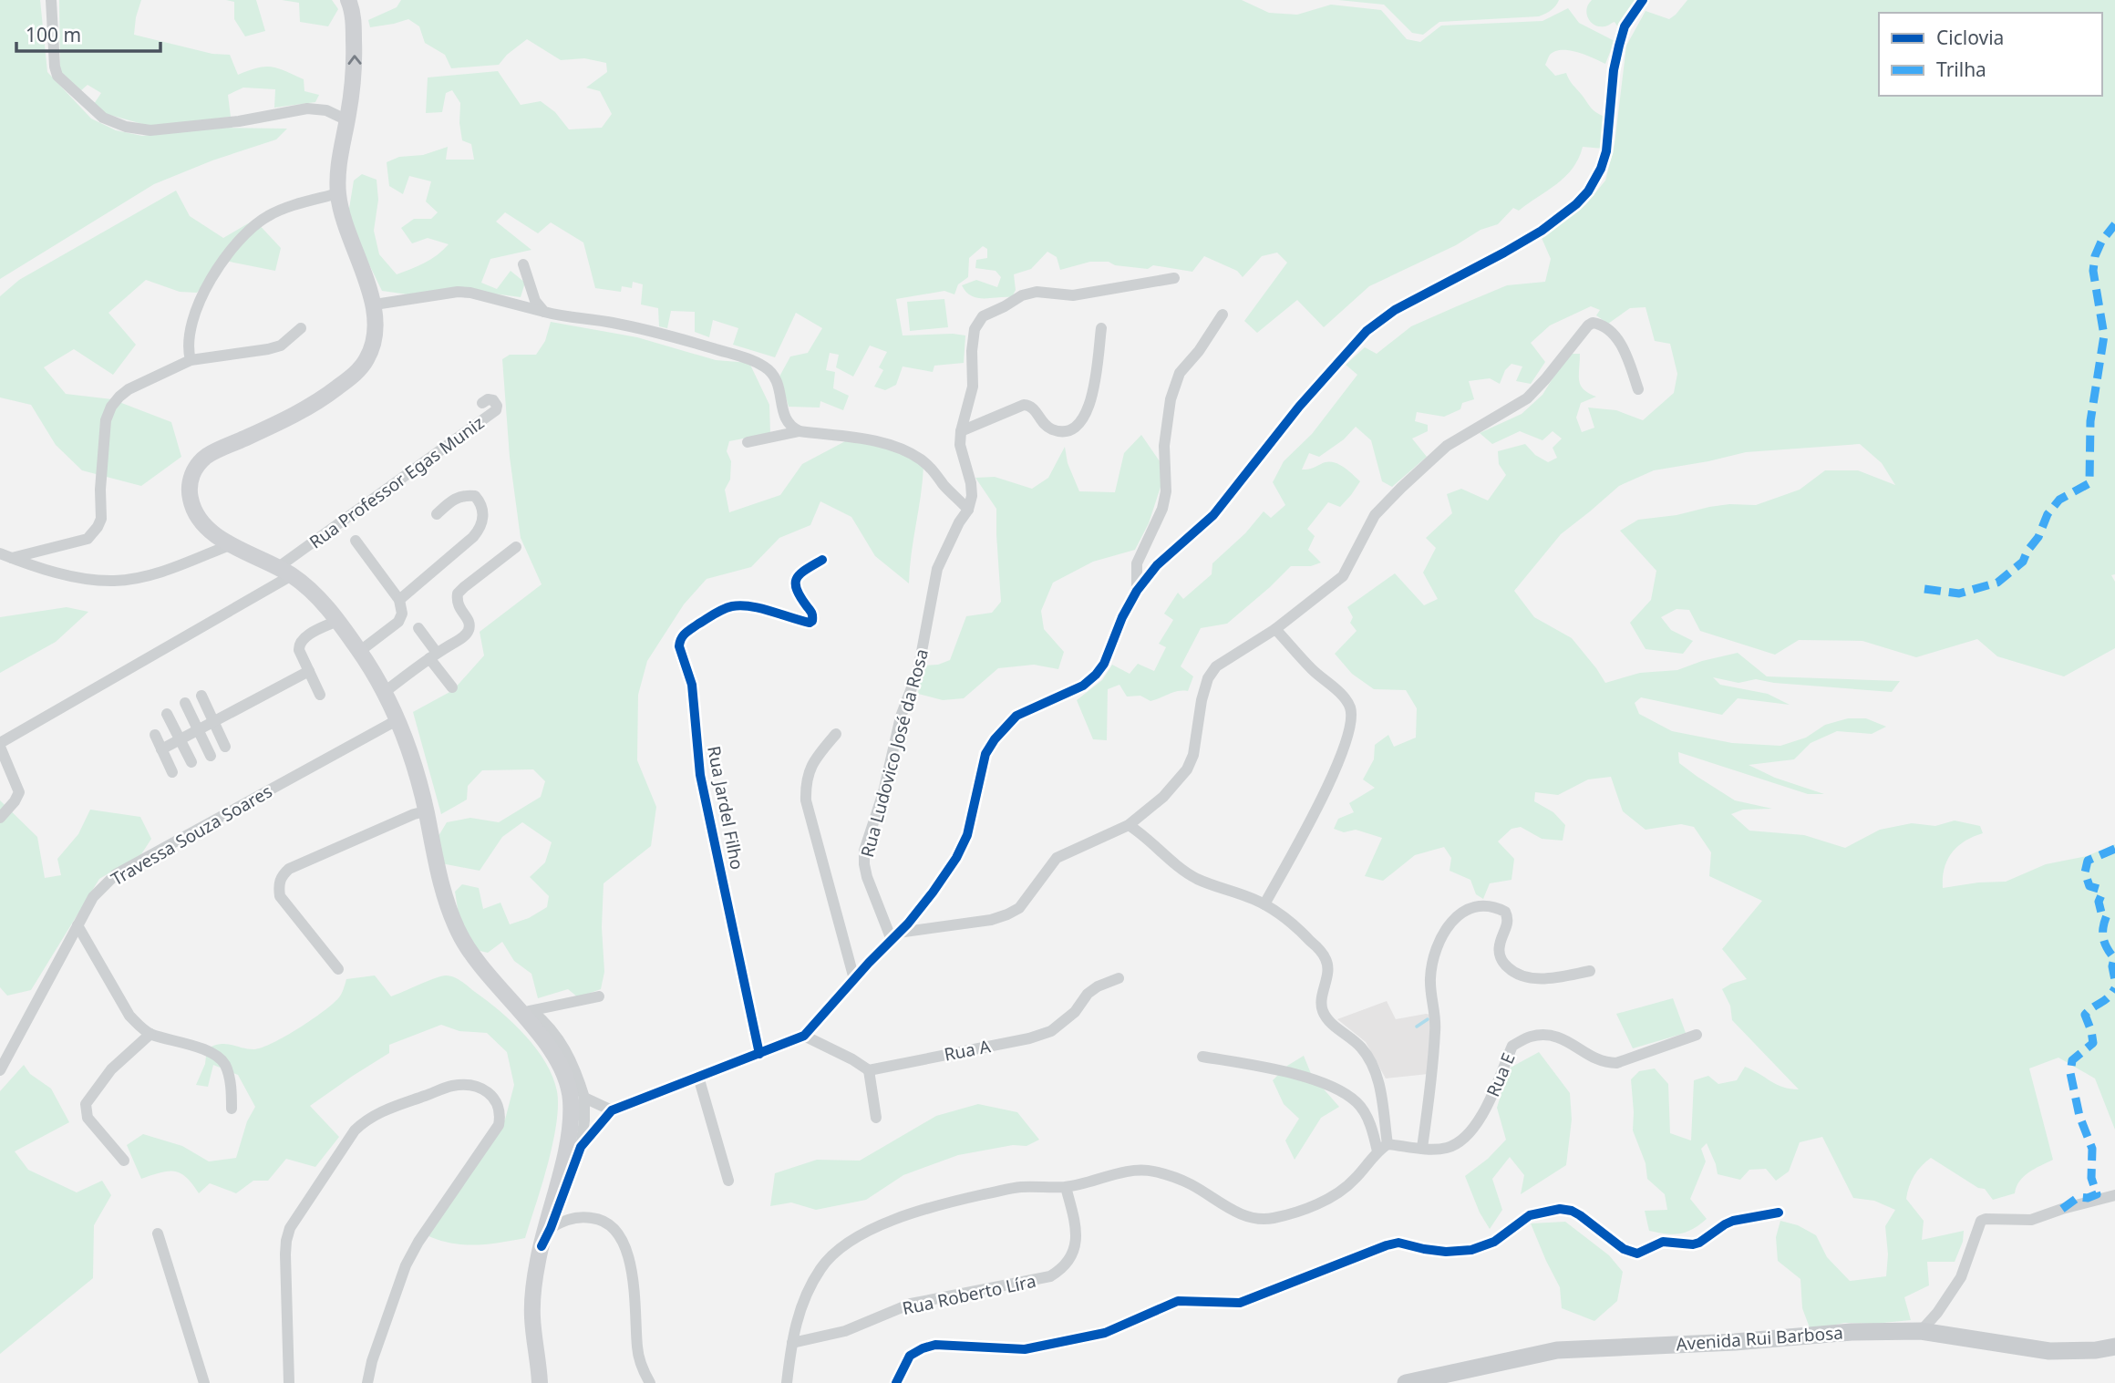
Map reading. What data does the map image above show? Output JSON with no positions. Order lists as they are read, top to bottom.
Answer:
{
  "streets": {
    "main road": ["Avenida Rui Barbosa"],
    "street": [
      "Rua Professor Egas Muniz",
      "Rua Ludovico José da Rosa",
      "Rua Jardel Filho",
      "Travessa Souza Soares",
      "Rua A",
      "Rua E",
      "Rua Roberto Líra"
    ]
  },
  "legend": ["Ciclovia", "Trilha"],
  "scale_bar": "100 m"
}
